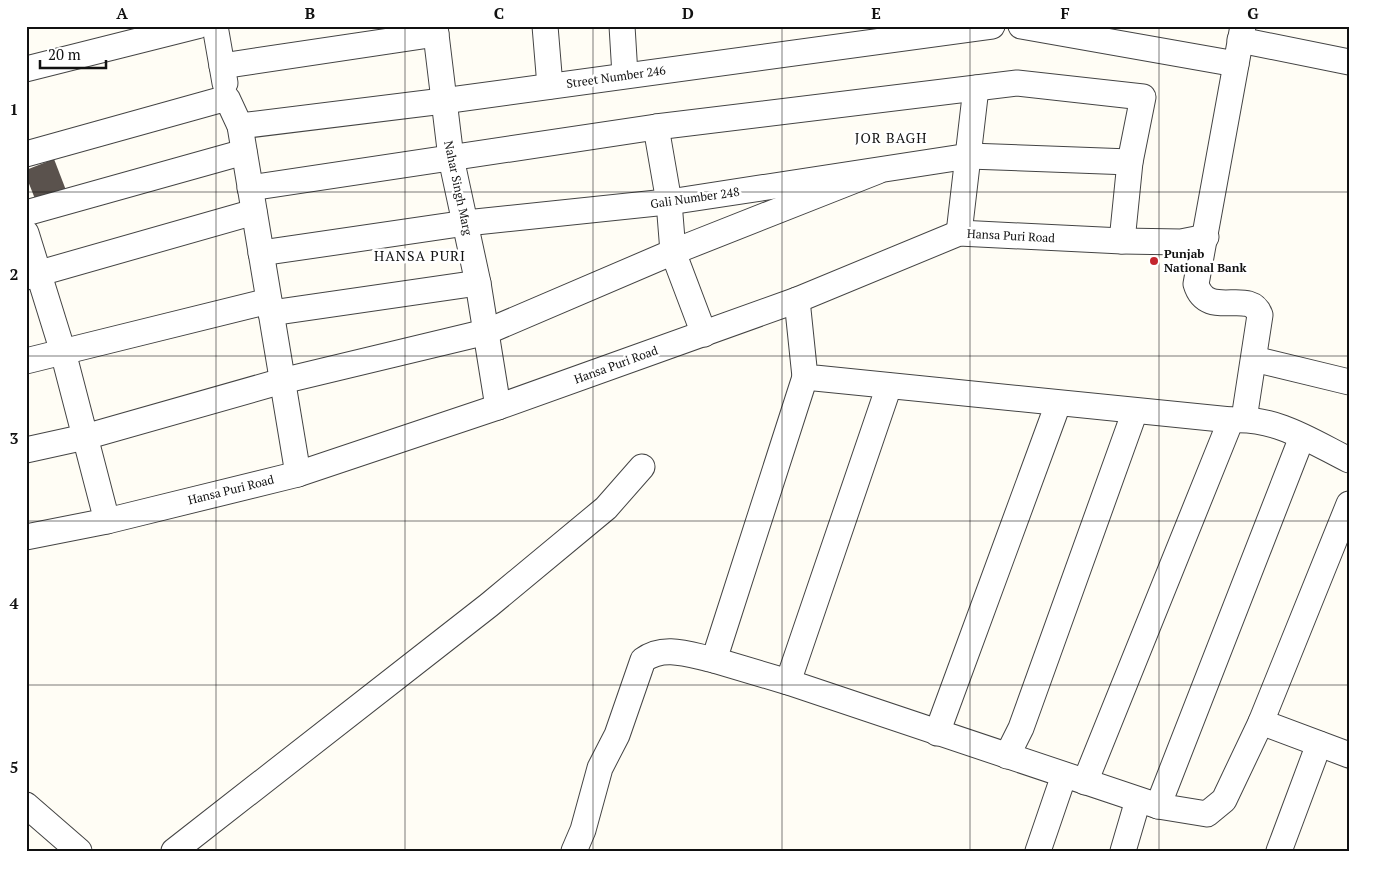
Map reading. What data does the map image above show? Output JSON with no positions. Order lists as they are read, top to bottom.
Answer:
{
  "streets": {
    "street": [
      "Street Number 246",
      "Nahar Singh Marg",
      "Gali Number 248",
      "Hansa Puri Road"
    ]
  },
  "crossings": [
    ["Street Number 246", "Nahar Singh Marg"],
    ["Nahar Singh Marg", "Gali Number 248"],
    ["Nahar Singh Marg", "Hansa Puri Road"]
  ],
  "districts": ["JOR BAGH", "HANSA PURI"],
  "places": ["Punjab National Bank"],
  "scale_bar": "20 m",
  "grid": {
    "columns": [
      "A",
      "B",
      "C",
      "D",
      "E",
      "F",
      "G"
    ],
    "rows": [
      "1",
      "2",
      "3",
      "4",
      "5"
    ]
  }
}
